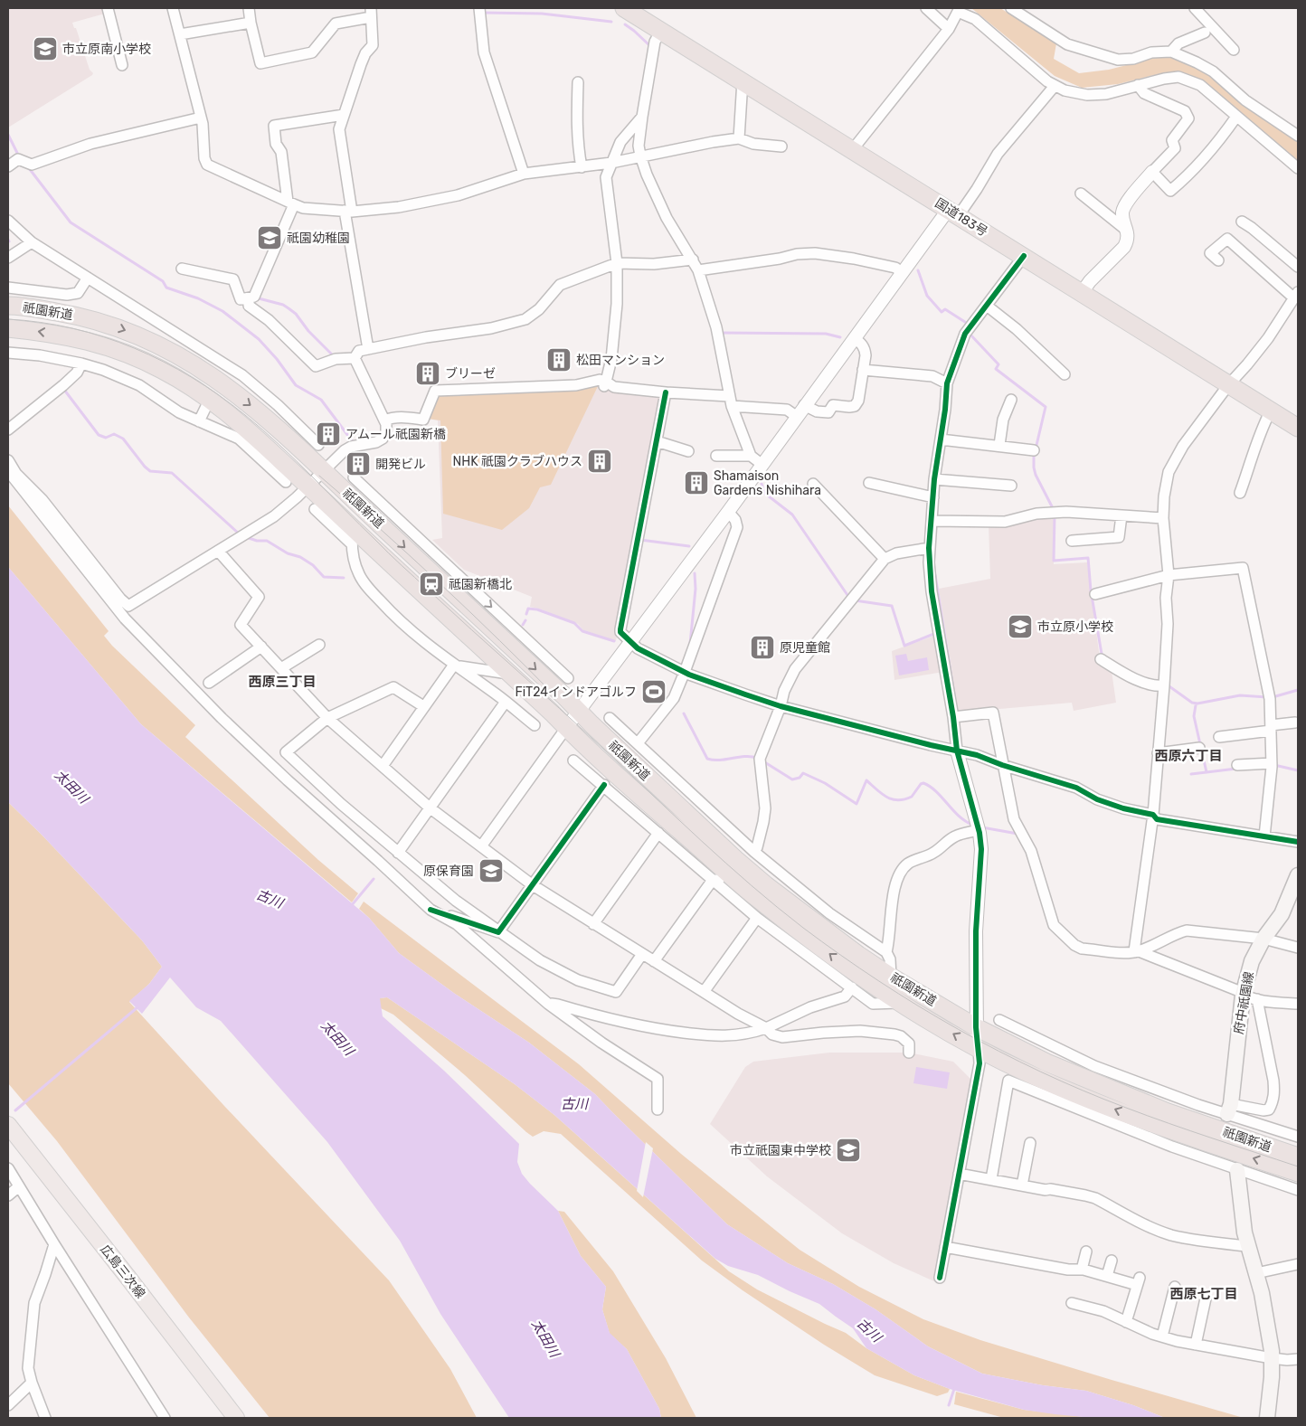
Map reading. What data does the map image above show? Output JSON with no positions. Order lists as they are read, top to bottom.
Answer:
{
  "streets": {
    "highway": ["国道183号", "祇園新道"],
    "main road": ["府中祇園線", "広島三次線"]
  },
  "districts": ["西原三丁目", "西原六丁目", "西原七丁目"],
  "water": ["太田川", "古川"],
  "places": {
    "school or university": [
      "市立原南小学校",
      "祇園幼稚園",
      "市立原小学校",
      "原保育園",
      "市立祇園東中学校"
    ],
    "building": [
      "松田マンション",
      "ブリーゼ",
      "アムール祇園新橋",
      "NHK 祇園クラブハウス",
      "開発ビル",
      "Shamaison Gardens Nishihara",
      "原児童館"
    ],
    "station": ["祗園新橋北"],
    "sports": ["FiT24インドアゴルフ"]
  }
}
